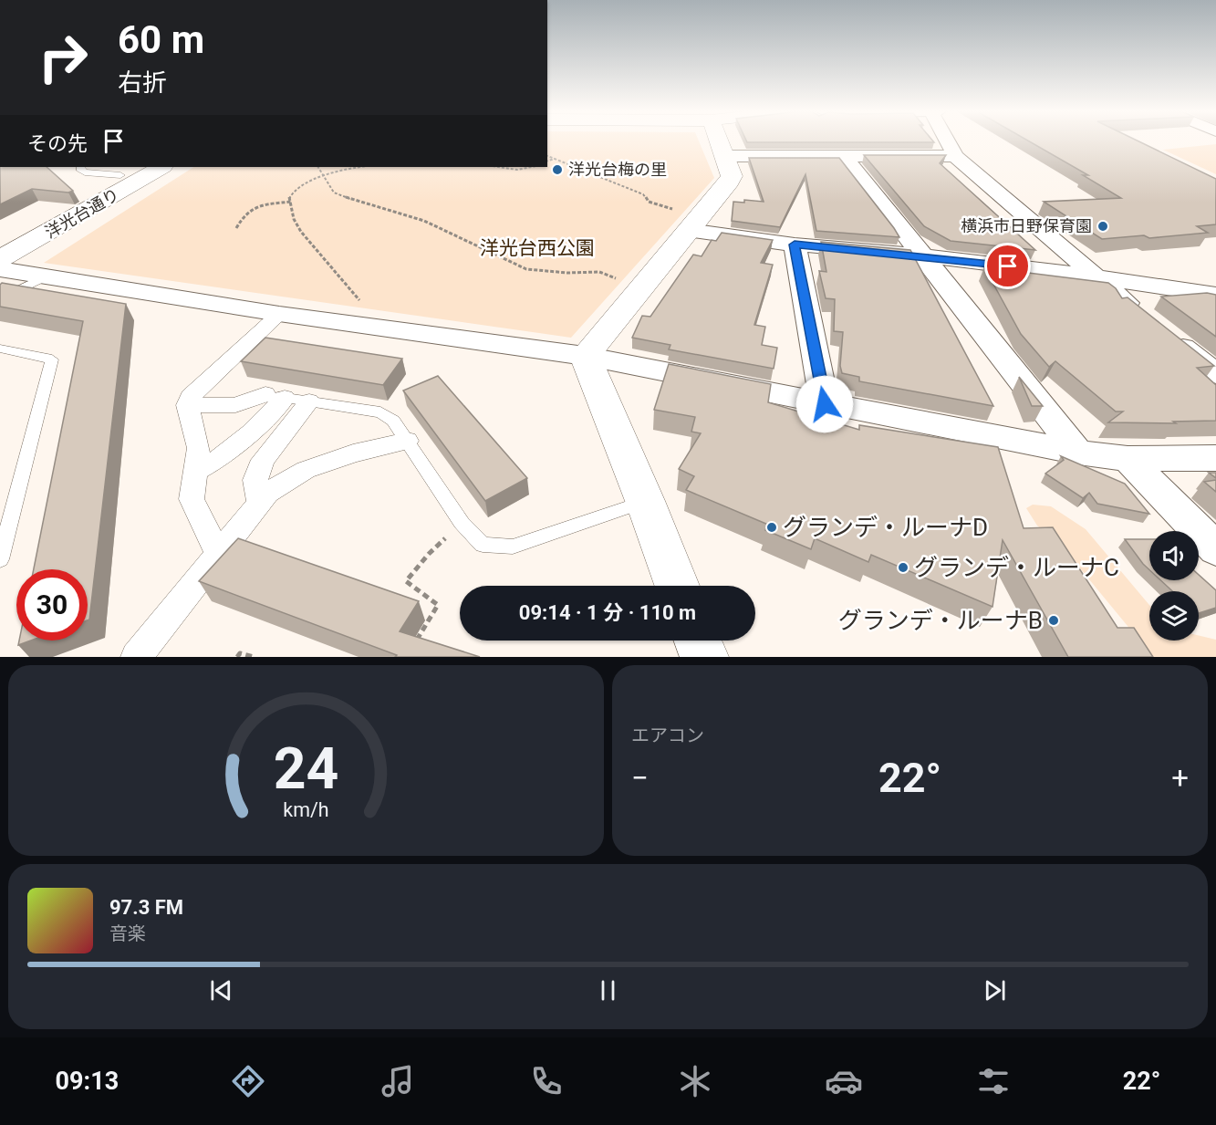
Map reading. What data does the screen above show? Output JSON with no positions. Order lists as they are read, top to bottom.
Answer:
{
  "streets": {
    "street": ["洋光台通り"]
  },
  "parks": ["洋光台西公園"],
  "places": [
    "洋光台梅の里",
    "横浜市日野保育園",
    "グランデ・ルーナD",
    "グランデ・ルーナC",
    "グランデ・ルーナB"
  ],
  "page": {
    "turn": ["60 m", "右折"],
    "then": "その先",
    "limit": "30",
    "trip": "09:14 · 1 分 · 110 m",
    "tile": "エアコン",
    "heat": ["−", "22°", "+"],
    "song": ["97.3 FM", "音楽"],
    "tabs": ["09:13", "22°"],
    "gauge": ["24", "km/h"]
  }
}
